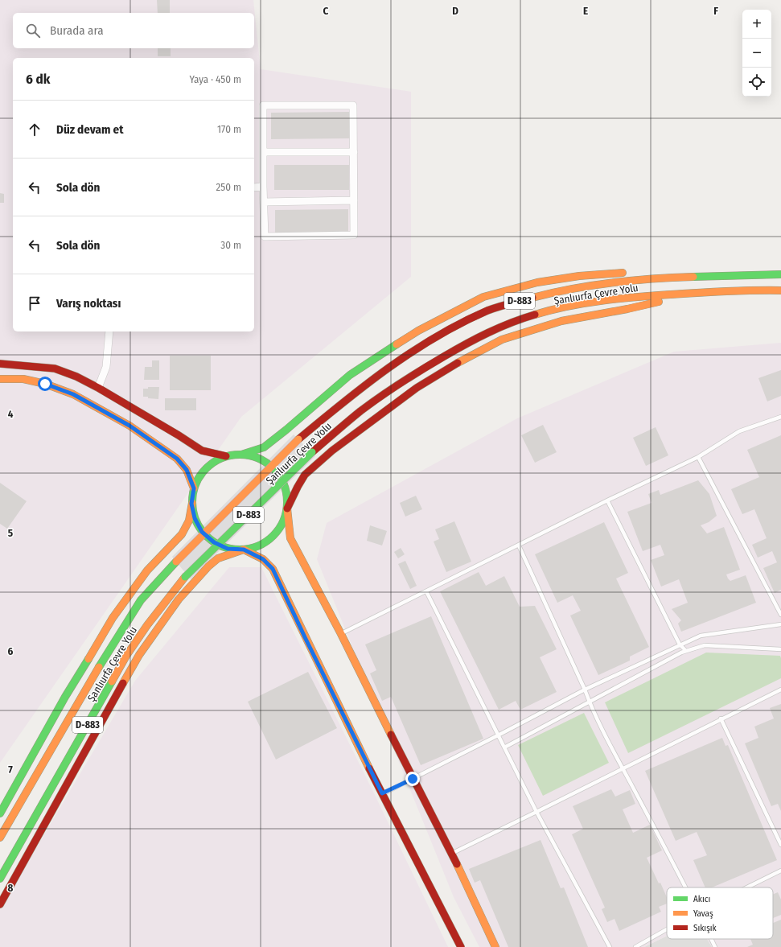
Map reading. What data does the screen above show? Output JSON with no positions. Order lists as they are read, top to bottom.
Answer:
{
  "streets": {
    "main road": ["Şanlıurfa Çevre Yolu", "D-883"]
  },
  "legend": ["Akıcı", "Yavaş", "Sıkışık"],
  "page": {
    "map_buttons": ["+", "−"],
    "search": "Burada ara",
    "heading": ["6 dk", "Yaya · 450 m"],
    "list": [
      ["Düz devam et", "170 m"],
      ["Sola dön", "250 m"],
      ["Sola dön", "30 m"],
      "Varış noktası"
    ]
  },
  "grid": {
    "columns": [
      "C",
      "D",
      "E",
      "F"
    ],
    "rows": [
      "4",
      "5",
      "6",
      "7",
      "8"
    ]
  }
}
